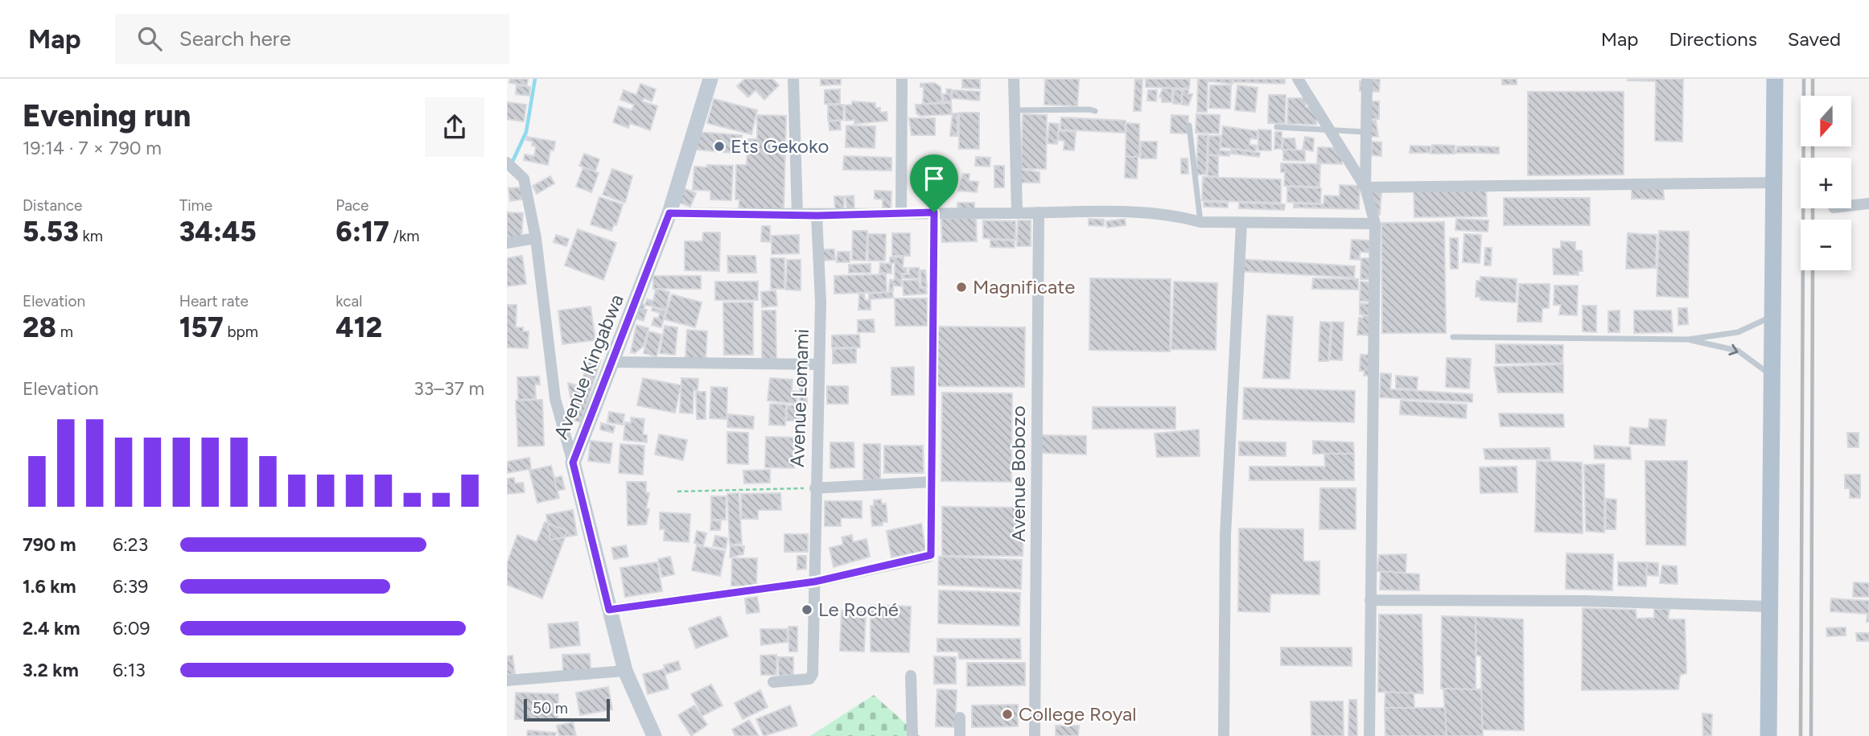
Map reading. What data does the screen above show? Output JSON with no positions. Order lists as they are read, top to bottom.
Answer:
{
  "streets": {
    "street": ["Avenue Kingabwa", "Avenue Lomami", "Avenue Bobozo"]
  },
  "places": [
    "Ets Gekoko",
    "Magnificate",
    "Le Roché",
    "College Royal"
  ],
  "scale_bar": "50 m",
  "north": "bottom",
  "page": {
    "header": "Map",
    "search": "Search here",
    "nav": ["Map", "Directions", "Saved"],
    "heading": ["Evening run", "19:14 · 7 × 790 m"],
    "map_buttons": ["+", "−"],
    "stats": [
      ["Distance", "5.53 km"],
      ["Time", "34:45"],
      ["Pace", "6:17 /km"],
      ["Elevation", "28 m"],
      ["Heart rate", "157 bpm"],
      ["kcal", "412"]
    ],
    "chart": ["Elevation", "33–37 m"],
    "list": [
      {
        "name": "790 m",
        "note": "6:23"
      },
      {
        "name": "1.6 km",
        "note": "6:39"
      },
      {
        "name": "2.4 km",
        "note": "6:09"
      },
      {
        "name": "3.2 km",
        "note": "6:13"
      }
    ],
    "scale": "50 m"
  }
}
